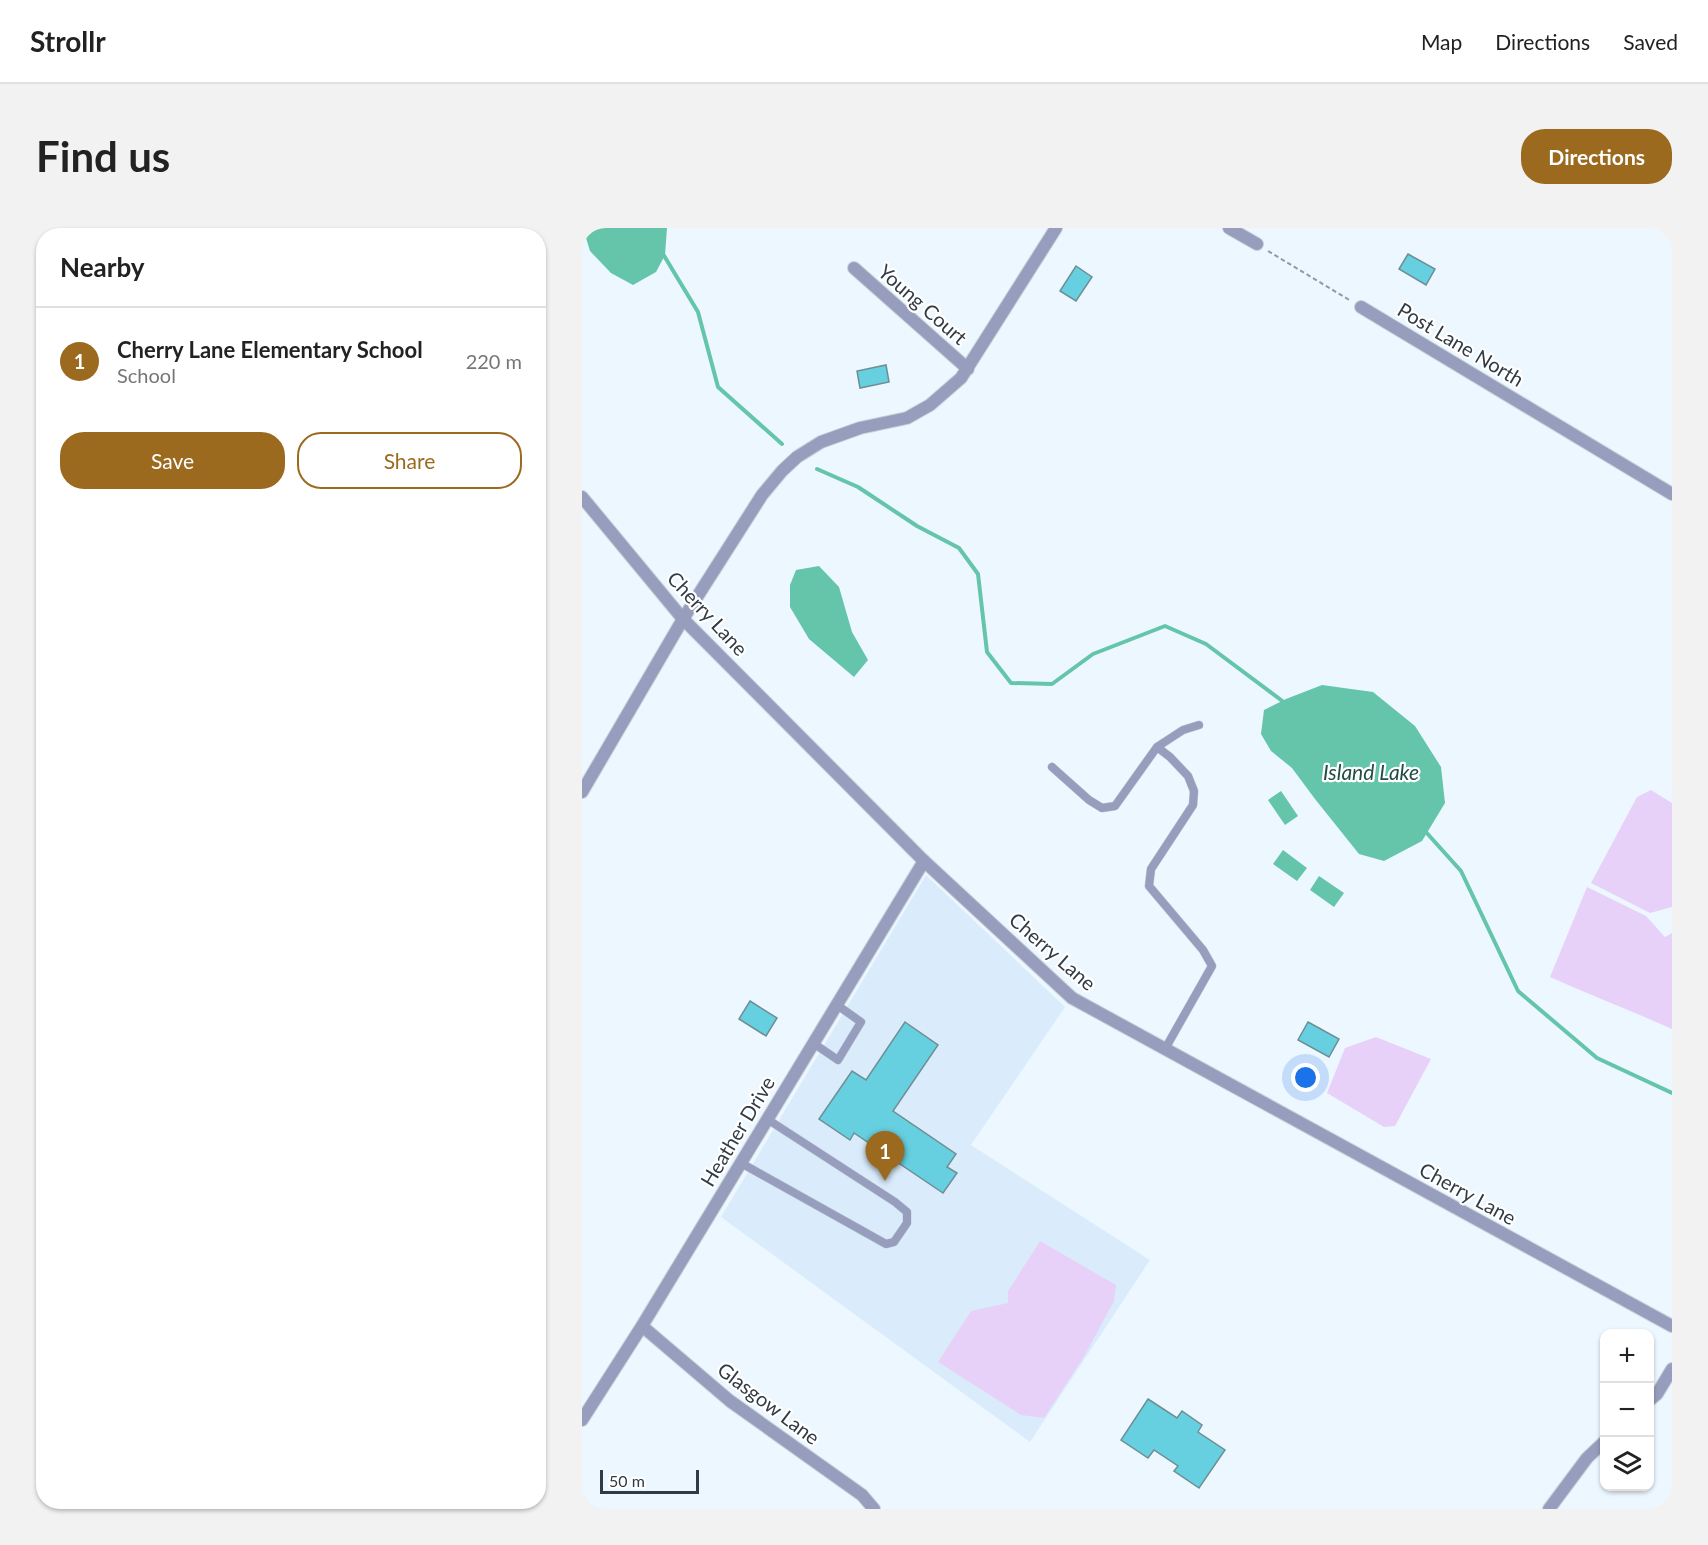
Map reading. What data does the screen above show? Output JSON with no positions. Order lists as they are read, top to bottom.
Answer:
{
  "streets": {
    "street": [
      "Young Court",
      "Post Lane North",
      "Cherry Lane",
      "Heather Drive",
      "Glasgow Lane"
    ]
  },
  "crossings": [
    ["Cherry Lane", "Heather Drive"],
    ["Heather Drive", "Glasgow Lane"]
  ],
  "water": ["Island Lake"],
  "scale_bar": "50 m",
  "page": {
    "header": "Strollr",
    "nav": ["Map", "Directions", "Saved"],
    "buttons": [
      "Directions",
      ["Save", "Share"]
    ],
    "title": "Find us",
    "heading": "Nearby",
    "list": [
      {
        "mark": "1",
        "name": "Cherry Lane Elementary School",
        "note": "School",
        "value": "220 m"
      }
    ],
    "pins": "1",
    "map_buttons": ["+", "−"],
    "scale": "50 m"
  }
}
